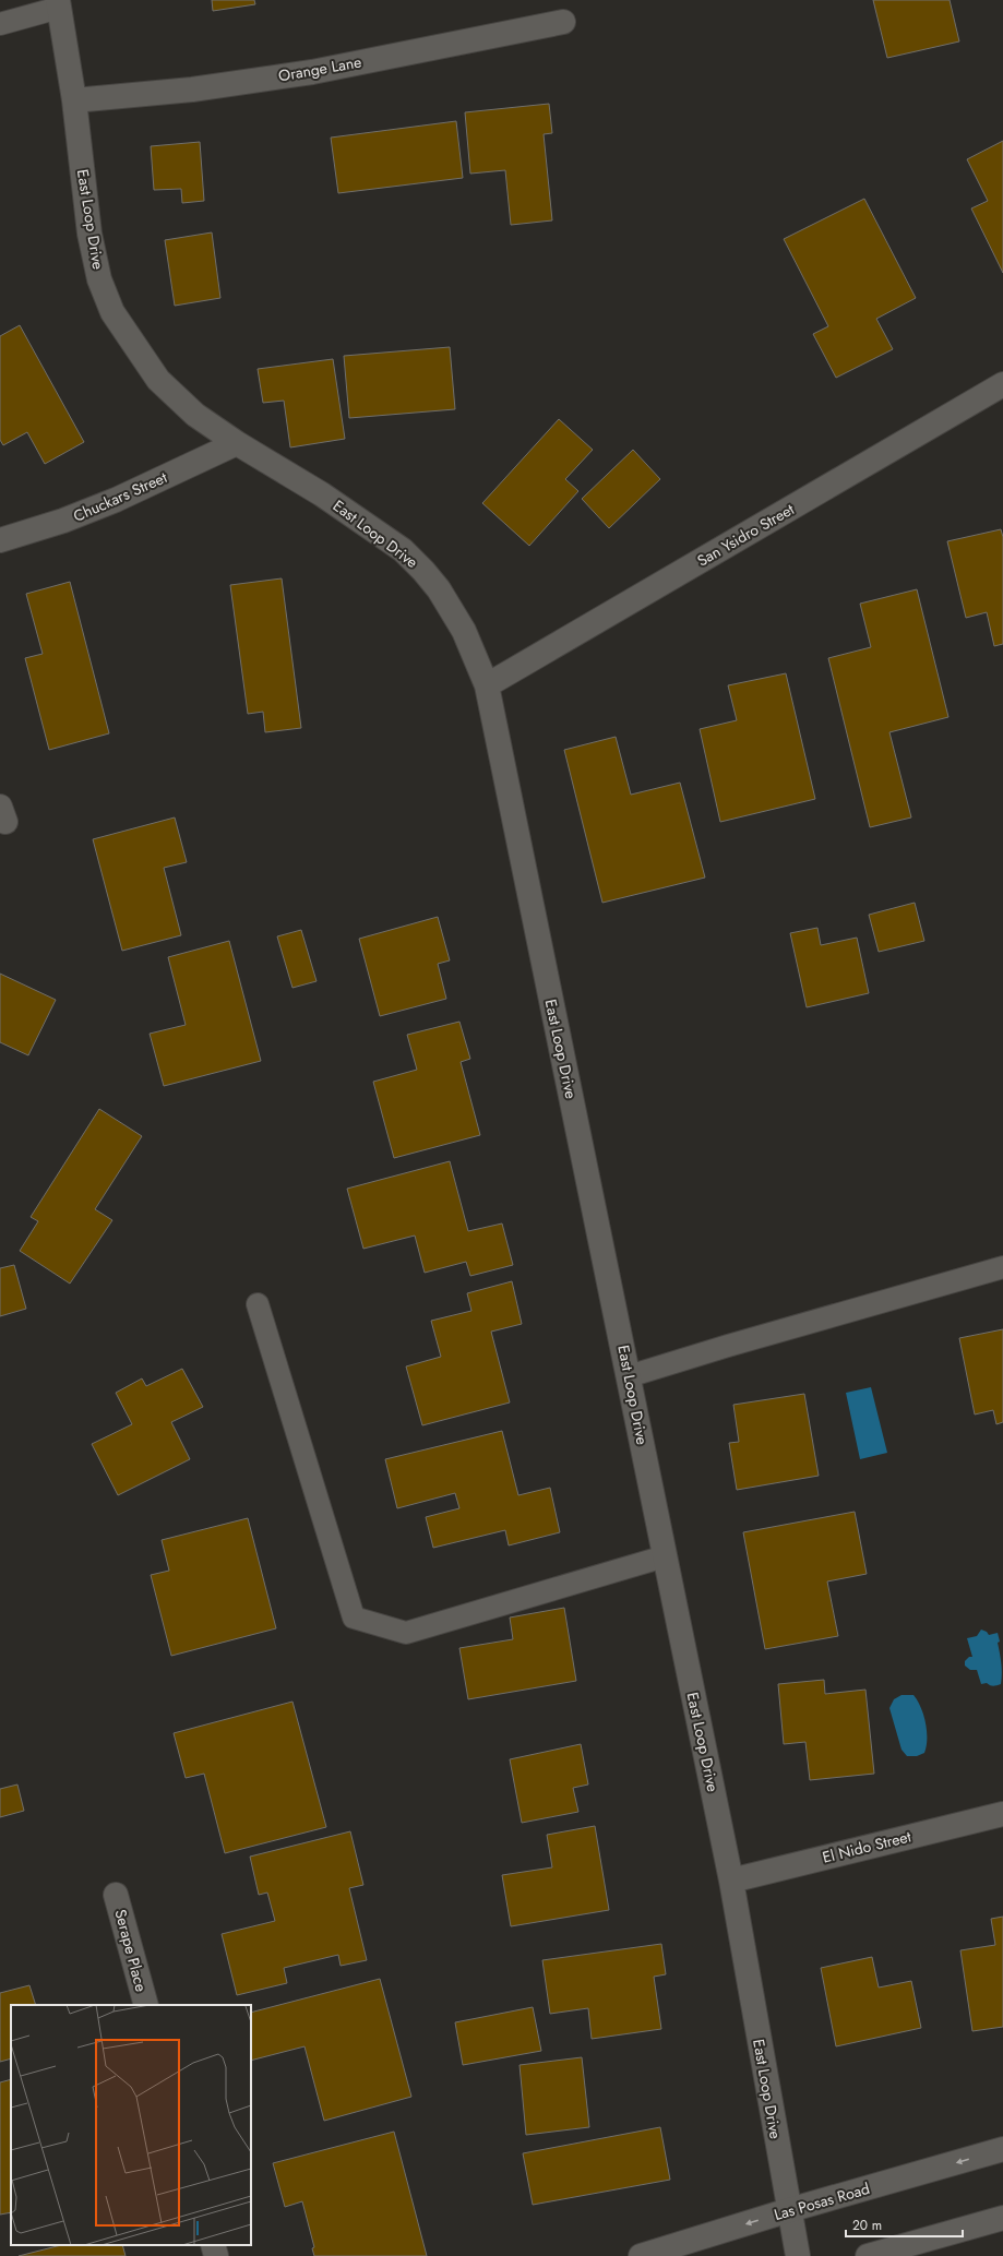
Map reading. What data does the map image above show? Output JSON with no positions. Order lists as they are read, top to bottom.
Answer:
{
  "streets": {
    "street": [
      "Orange Lane",
      "East Loop Drive",
      "Chuckars Street",
      "San Ysidro Street",
      "El Nido Street",
      "Serape Place",
      "Las Posas Road"
    ]
  },
  "crossings": [
    ["Orange Lane", "East Loop Drive"],
    ["East Loop Drive", "Chuckars Street"],
    ["East Loop Drive", "San Ysidro Street"],
    ["East Loop Drive", "El Nido Street"],
    ["East Loop Drive", "Las Posas Road"]
  ],
  "scale_bar": "20 m"
}
